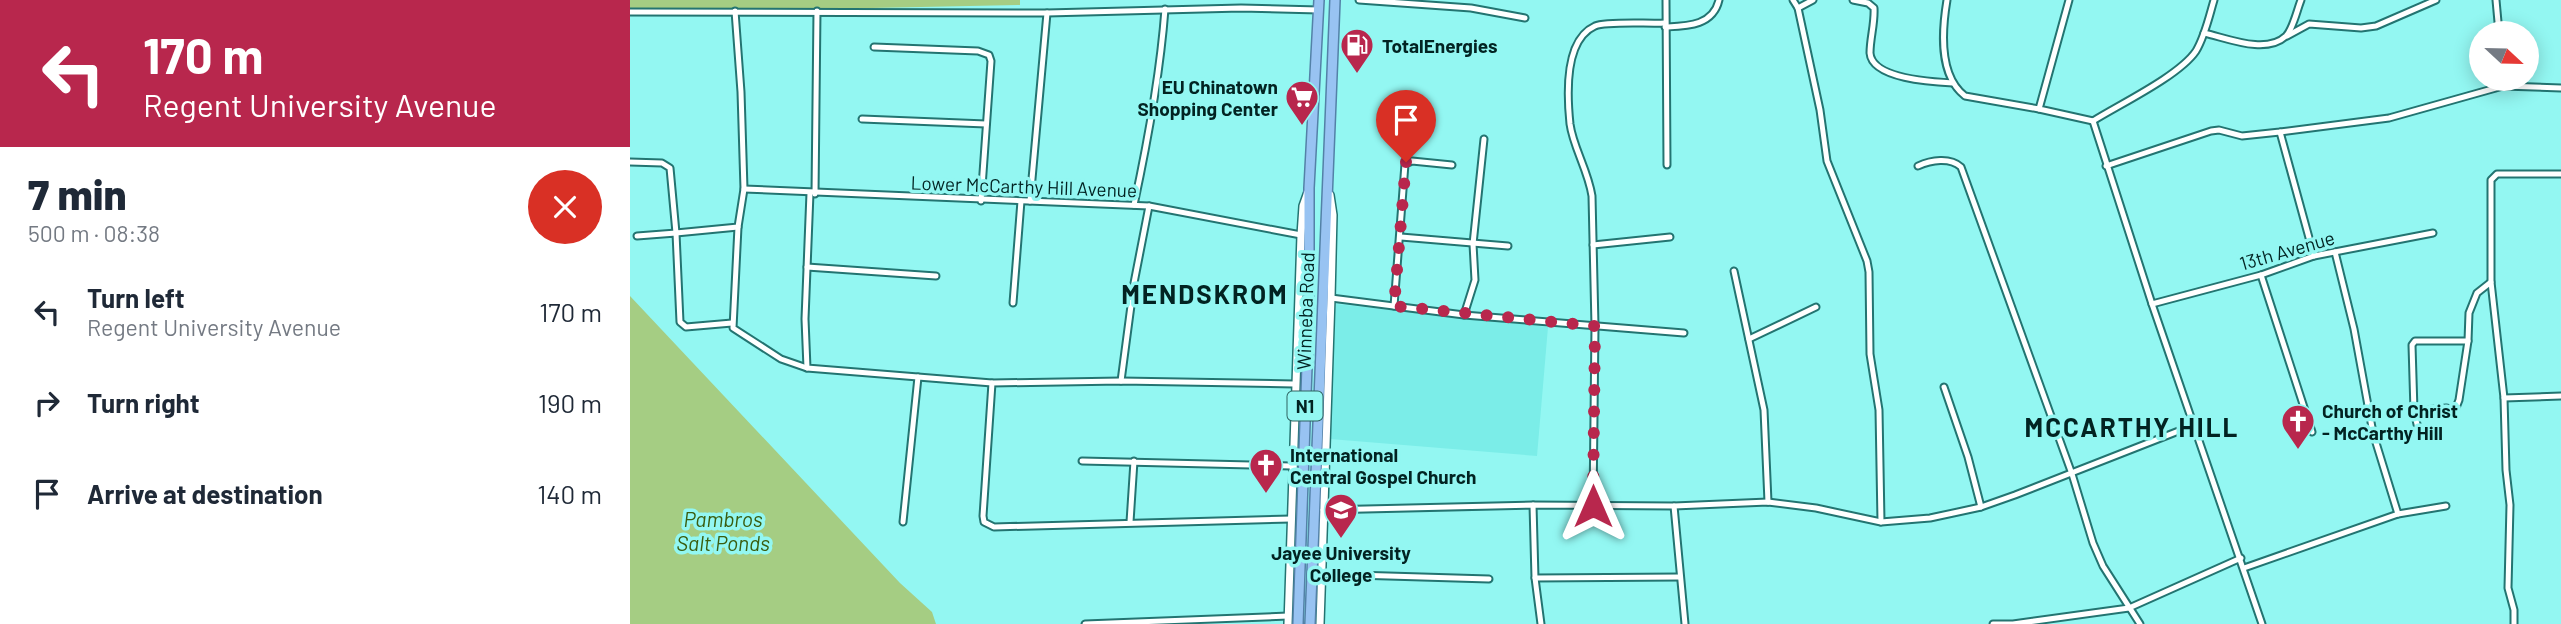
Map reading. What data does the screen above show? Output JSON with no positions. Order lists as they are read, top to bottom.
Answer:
{
  "streets": {
    "highway": ["Winneba Road", "N1"],
    "street": ["Lower McCarthy Hill Avenue", "13th Avenue"]
  },
  "districts": ["MENDSKROM", "MCCARTHY HILL"],
  "water": ["Pambros Salt Ponds"],
  "places": {
    "fuel station": ["TotalEnergies"],
    "supermarket": ["EU Chinatown Shopping Center"],
    "church": ["Church of Christ - McCarthy Hill", "International Central Gospel Church"],
    "school or university": ["Jayee University College"]
  },
  "north": "right",
  "page": {
    "turn": ["170 m", "Regent University Avenue"],
    "heading": ["7 min", "500 m · 08:38"],
    "list": [
      {
        "name": "Turn left",
        "note": "Regent University Avenue",
        "value": "170 m"
      },
      {
        "name": "Turn right",
        "value": "190 m"
      },
      {
        "name": "Arrive at destination",
        "value": "140 m"
      }
    ]
  }
}
